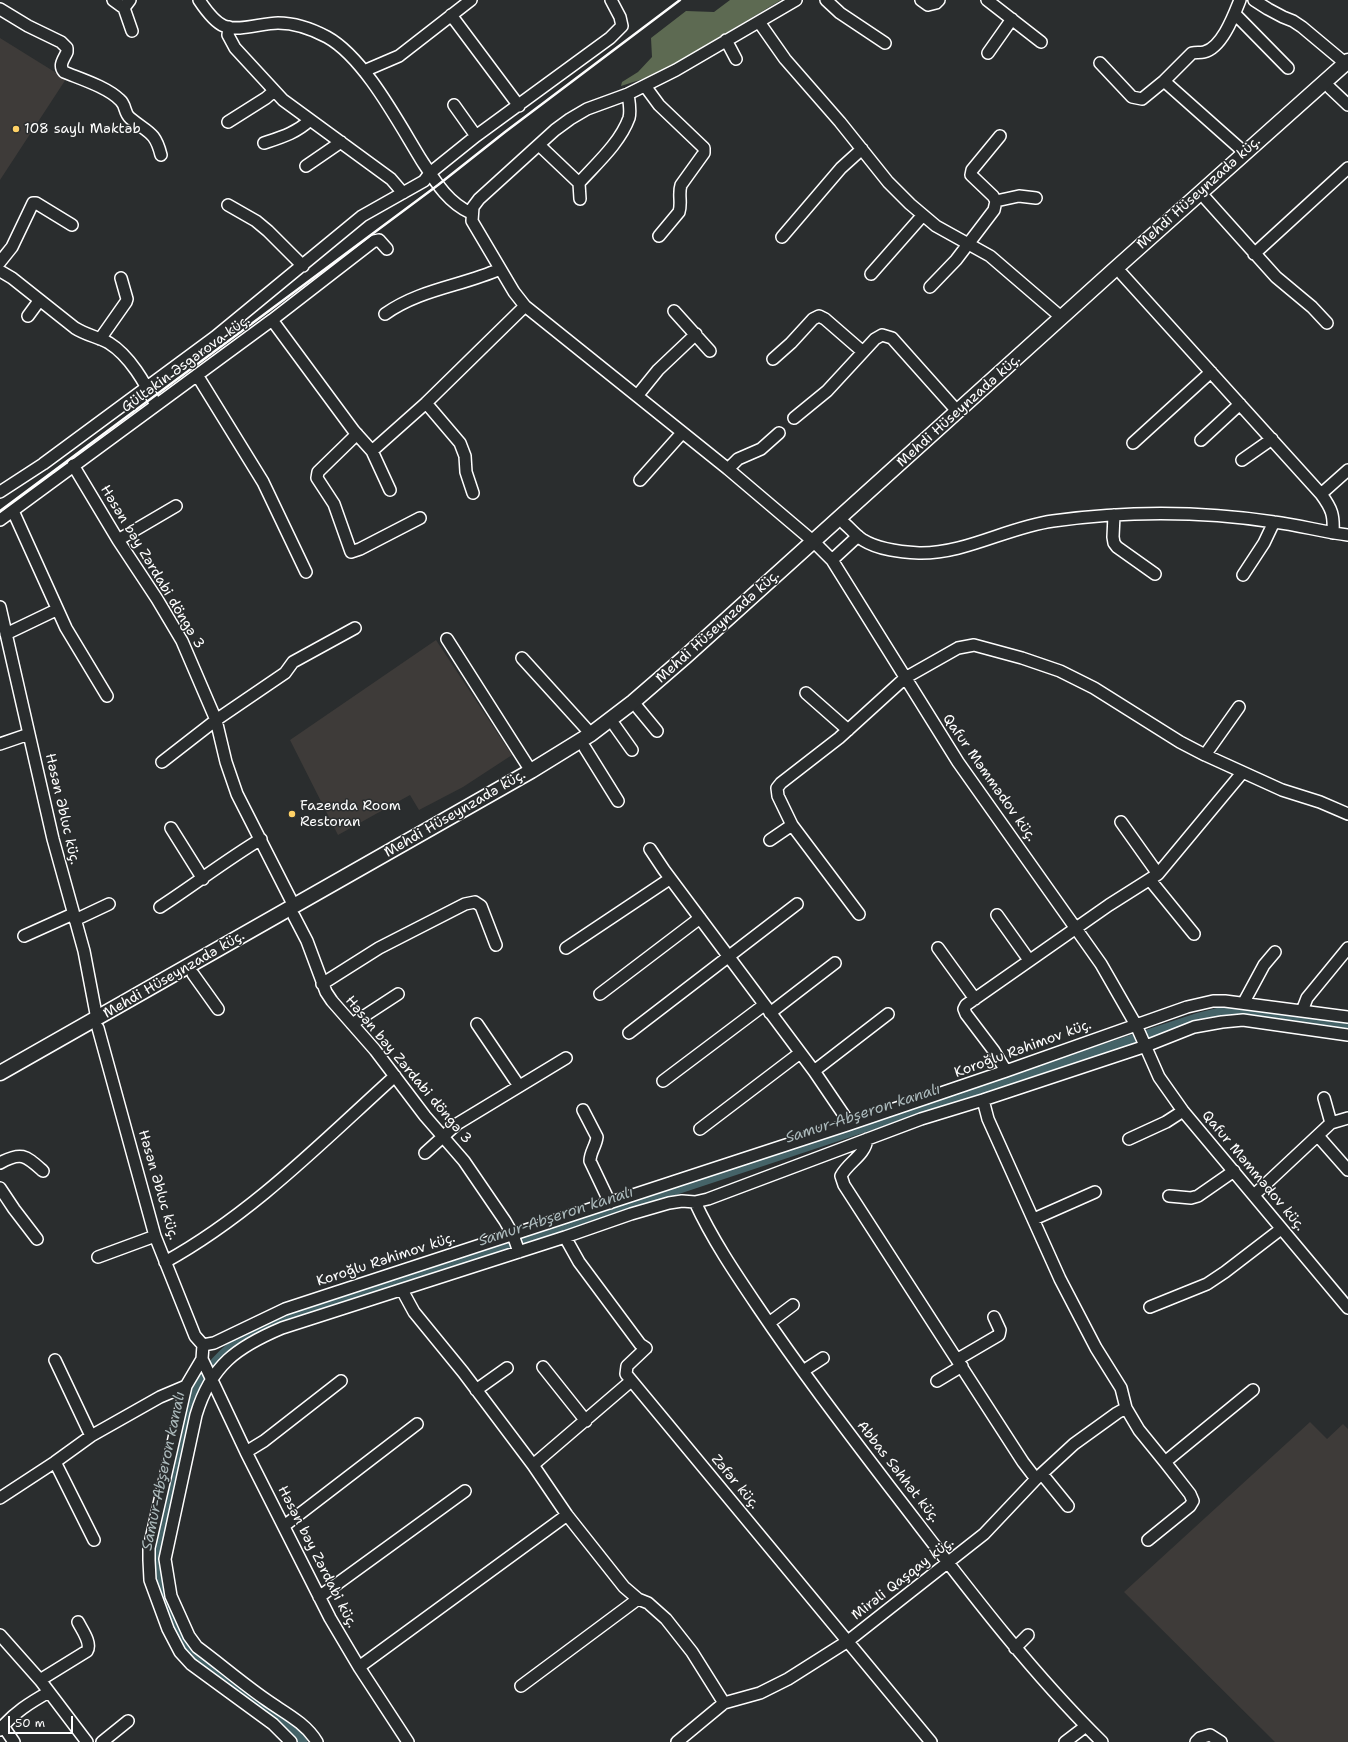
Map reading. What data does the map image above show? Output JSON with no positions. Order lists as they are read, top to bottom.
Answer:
{
  "streets": {
    "main road": ["Mehdi Hüseynzadə küç."],
    "street": [
      "Gültəkin Əsgərova küç.",
      "Həsən bəy Zərdabi döngə 3",
      "Qafur Məmmədov küç.",
      "Həsən Əbluc küç.",
      "Koroğlu Rəhimov küç.",
      "Abbas Səhhət küç.",
      "Zəfər küç.",
      "Həsən bəy Zərdabi küç.",
      "Mirəli Qaşqay küç."
    ]
  },
  "crossings": [
    ["Mehdi Hüseynzadə küç.", "Həsən bəy Zərdabi döngə 3"],
    ["Mehdi Hüseynzadə küç.", "Qafur Məmmədov küç."],
    ["Mehdi Hüseynzadə küç.", "Həsən Əbluc küç."],
    ["Gültəkin Əsgərova küç.", "Həsən bəy Zərdabi döngə 3"],
    ["Həsən bəy Zərdabi döngə 3", "Koroğlu Rəhimov küç."],
    ["Qafur Məmmədov küç.", "Koroğlu Rəhimov küç."],
    ["Həsən Əbluc küç.", "Koroğlu Rəhimov küç."],
    ["Abbas Səhhət küç.", "Mirəli Qaşqay küç."],
    ["Zəfər küç.", "Mirəli Qaşqay küç."]
  ],
  "water": ["Samur-Abşeron kanalı"],
  "places": ["108 saylı Məktəb", "Fazenda Room Restoran"],
  "scale_bar": "50 m"
}
